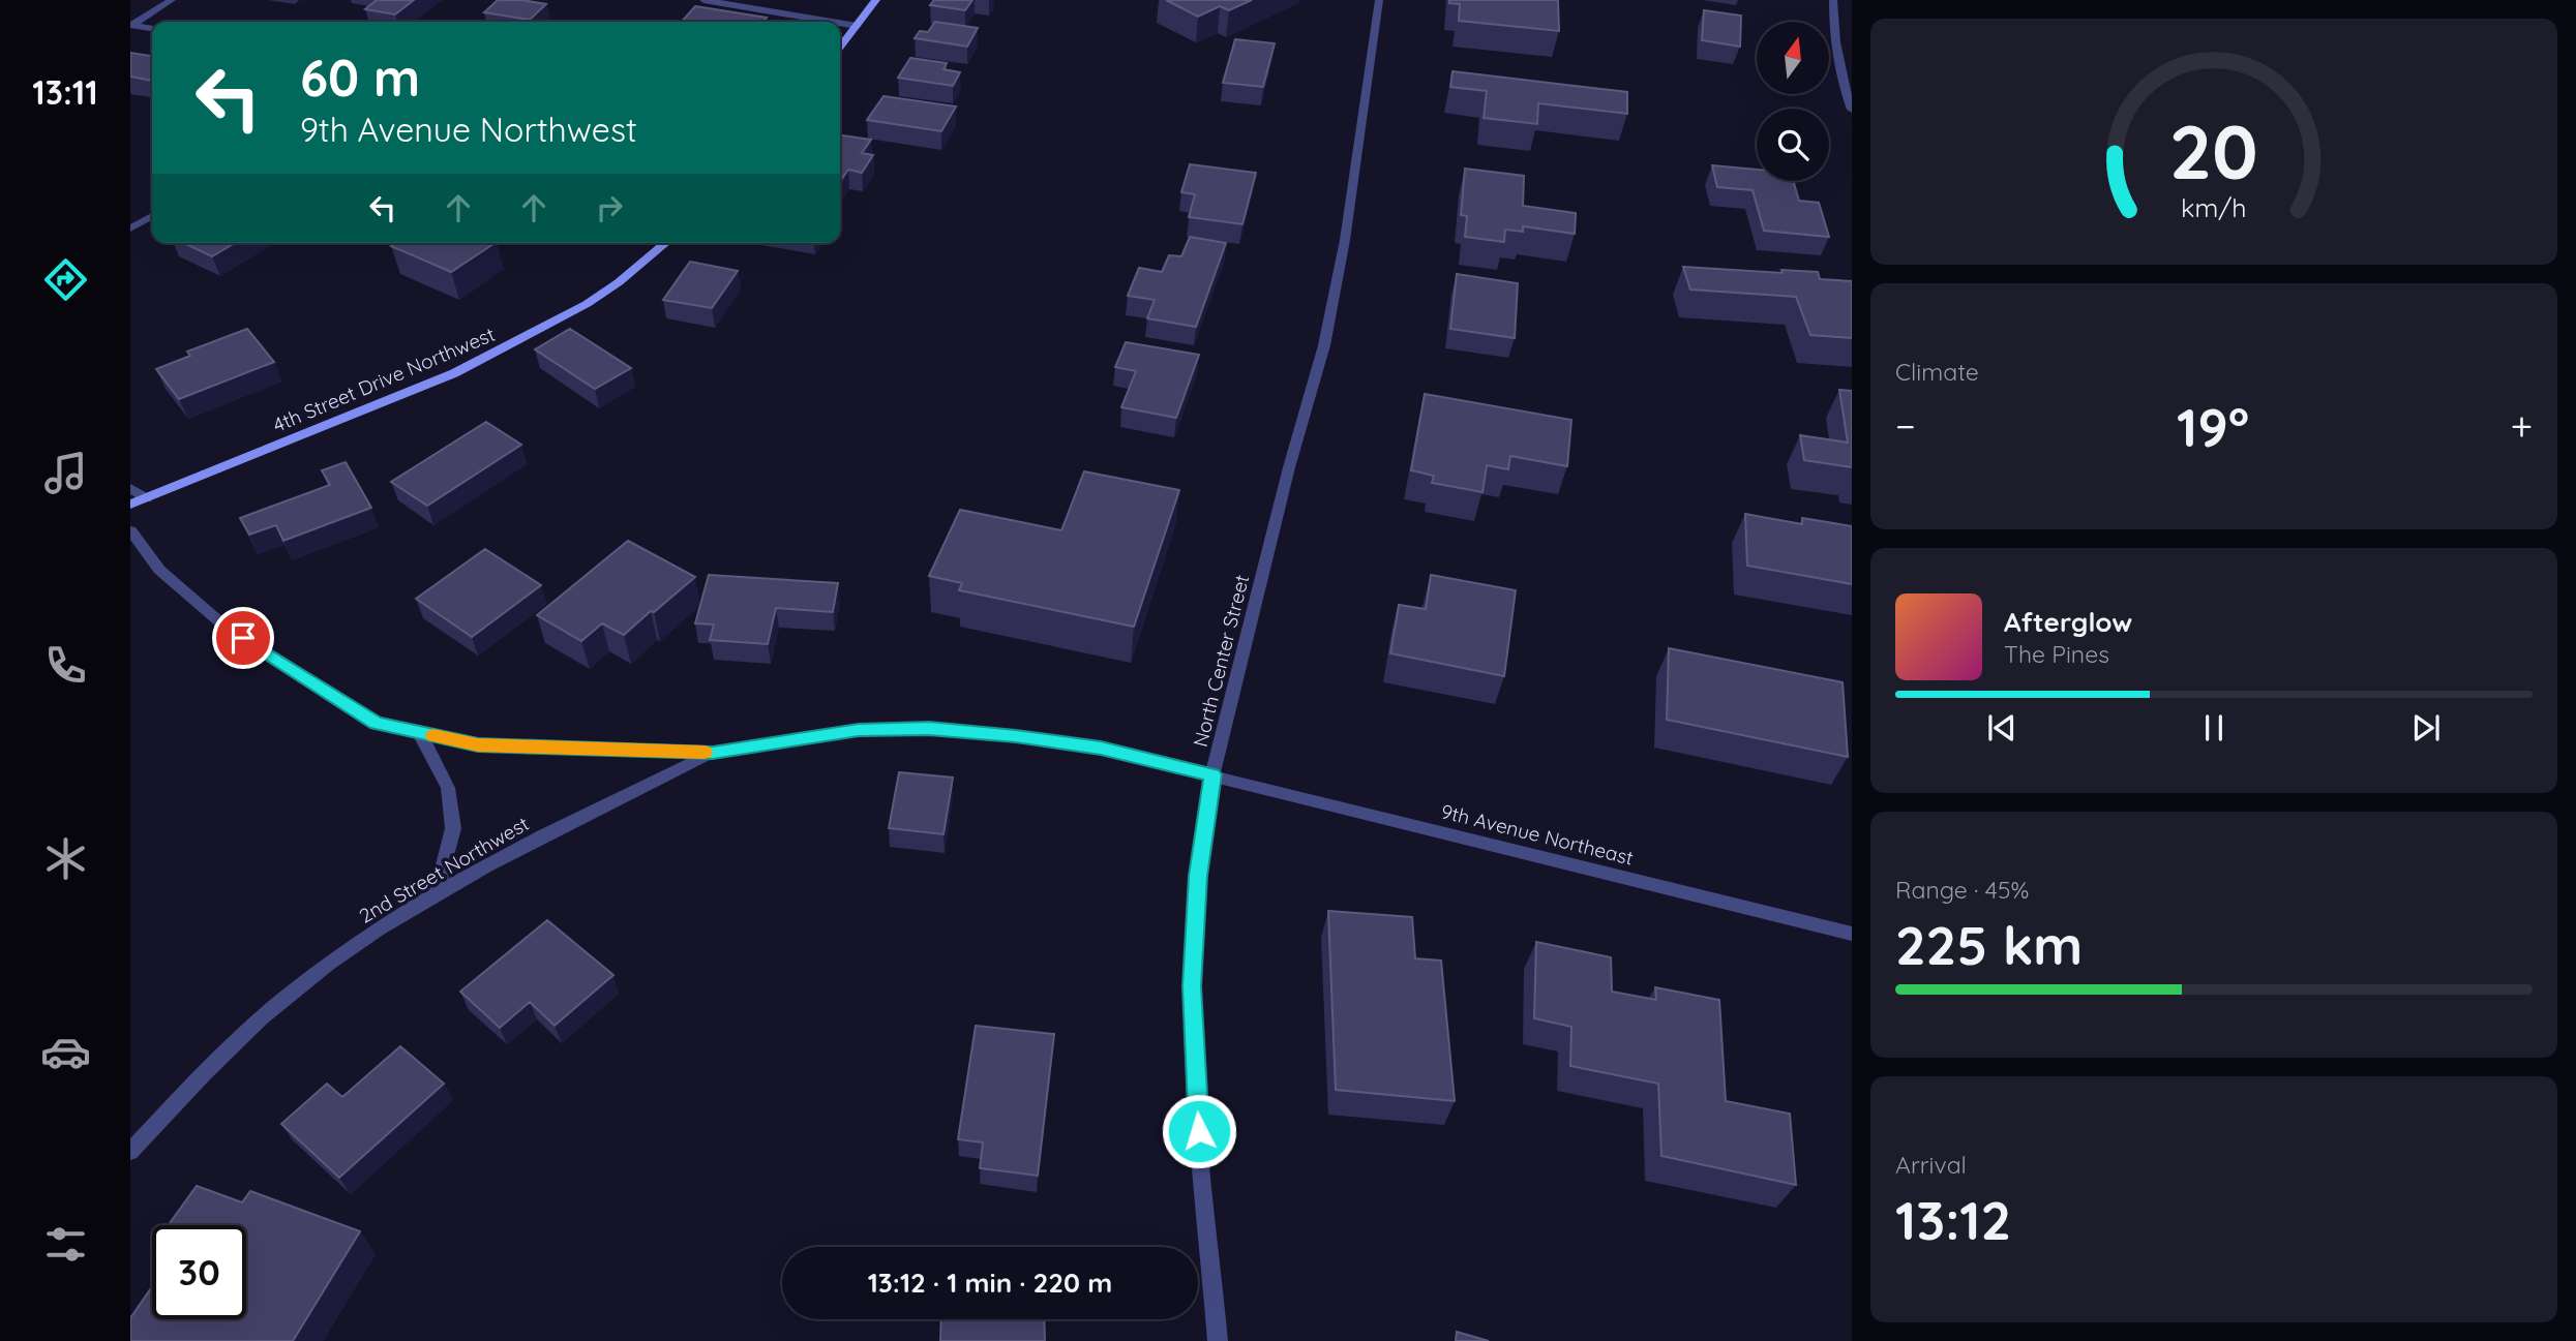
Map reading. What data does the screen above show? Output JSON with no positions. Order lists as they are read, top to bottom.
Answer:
{
  "streets": {
    "main road": ["4th Street Drive Northwest"],
    "street": ["North Center Street", "9th Avenue Northeast", "2nd Street Northwest"]
  },
  "crossings": [
    ["North Center Street", "9th Avenue Northeast"],
    ["9th Avenue Northeast", "2nd Street Northwest"]
  ],
  "north": "top",
  "page": {
    "tabs": "13:11",
    "turn": ["60 m", "9th Avenue Northwest"],
    "tile": [
      "Climate",
      ["Range · 45%", "225 km"],
      ["Arrival", "13:12"]
    ],
    "heat": ["−", "19°", "+"],
    "song": ["Afterglow", "The Pines"],
    "limit": "30",
    "trip": "13:12 · 1 min · 220 m",
    "gauge": ["20", "km/h"]
  }
}
